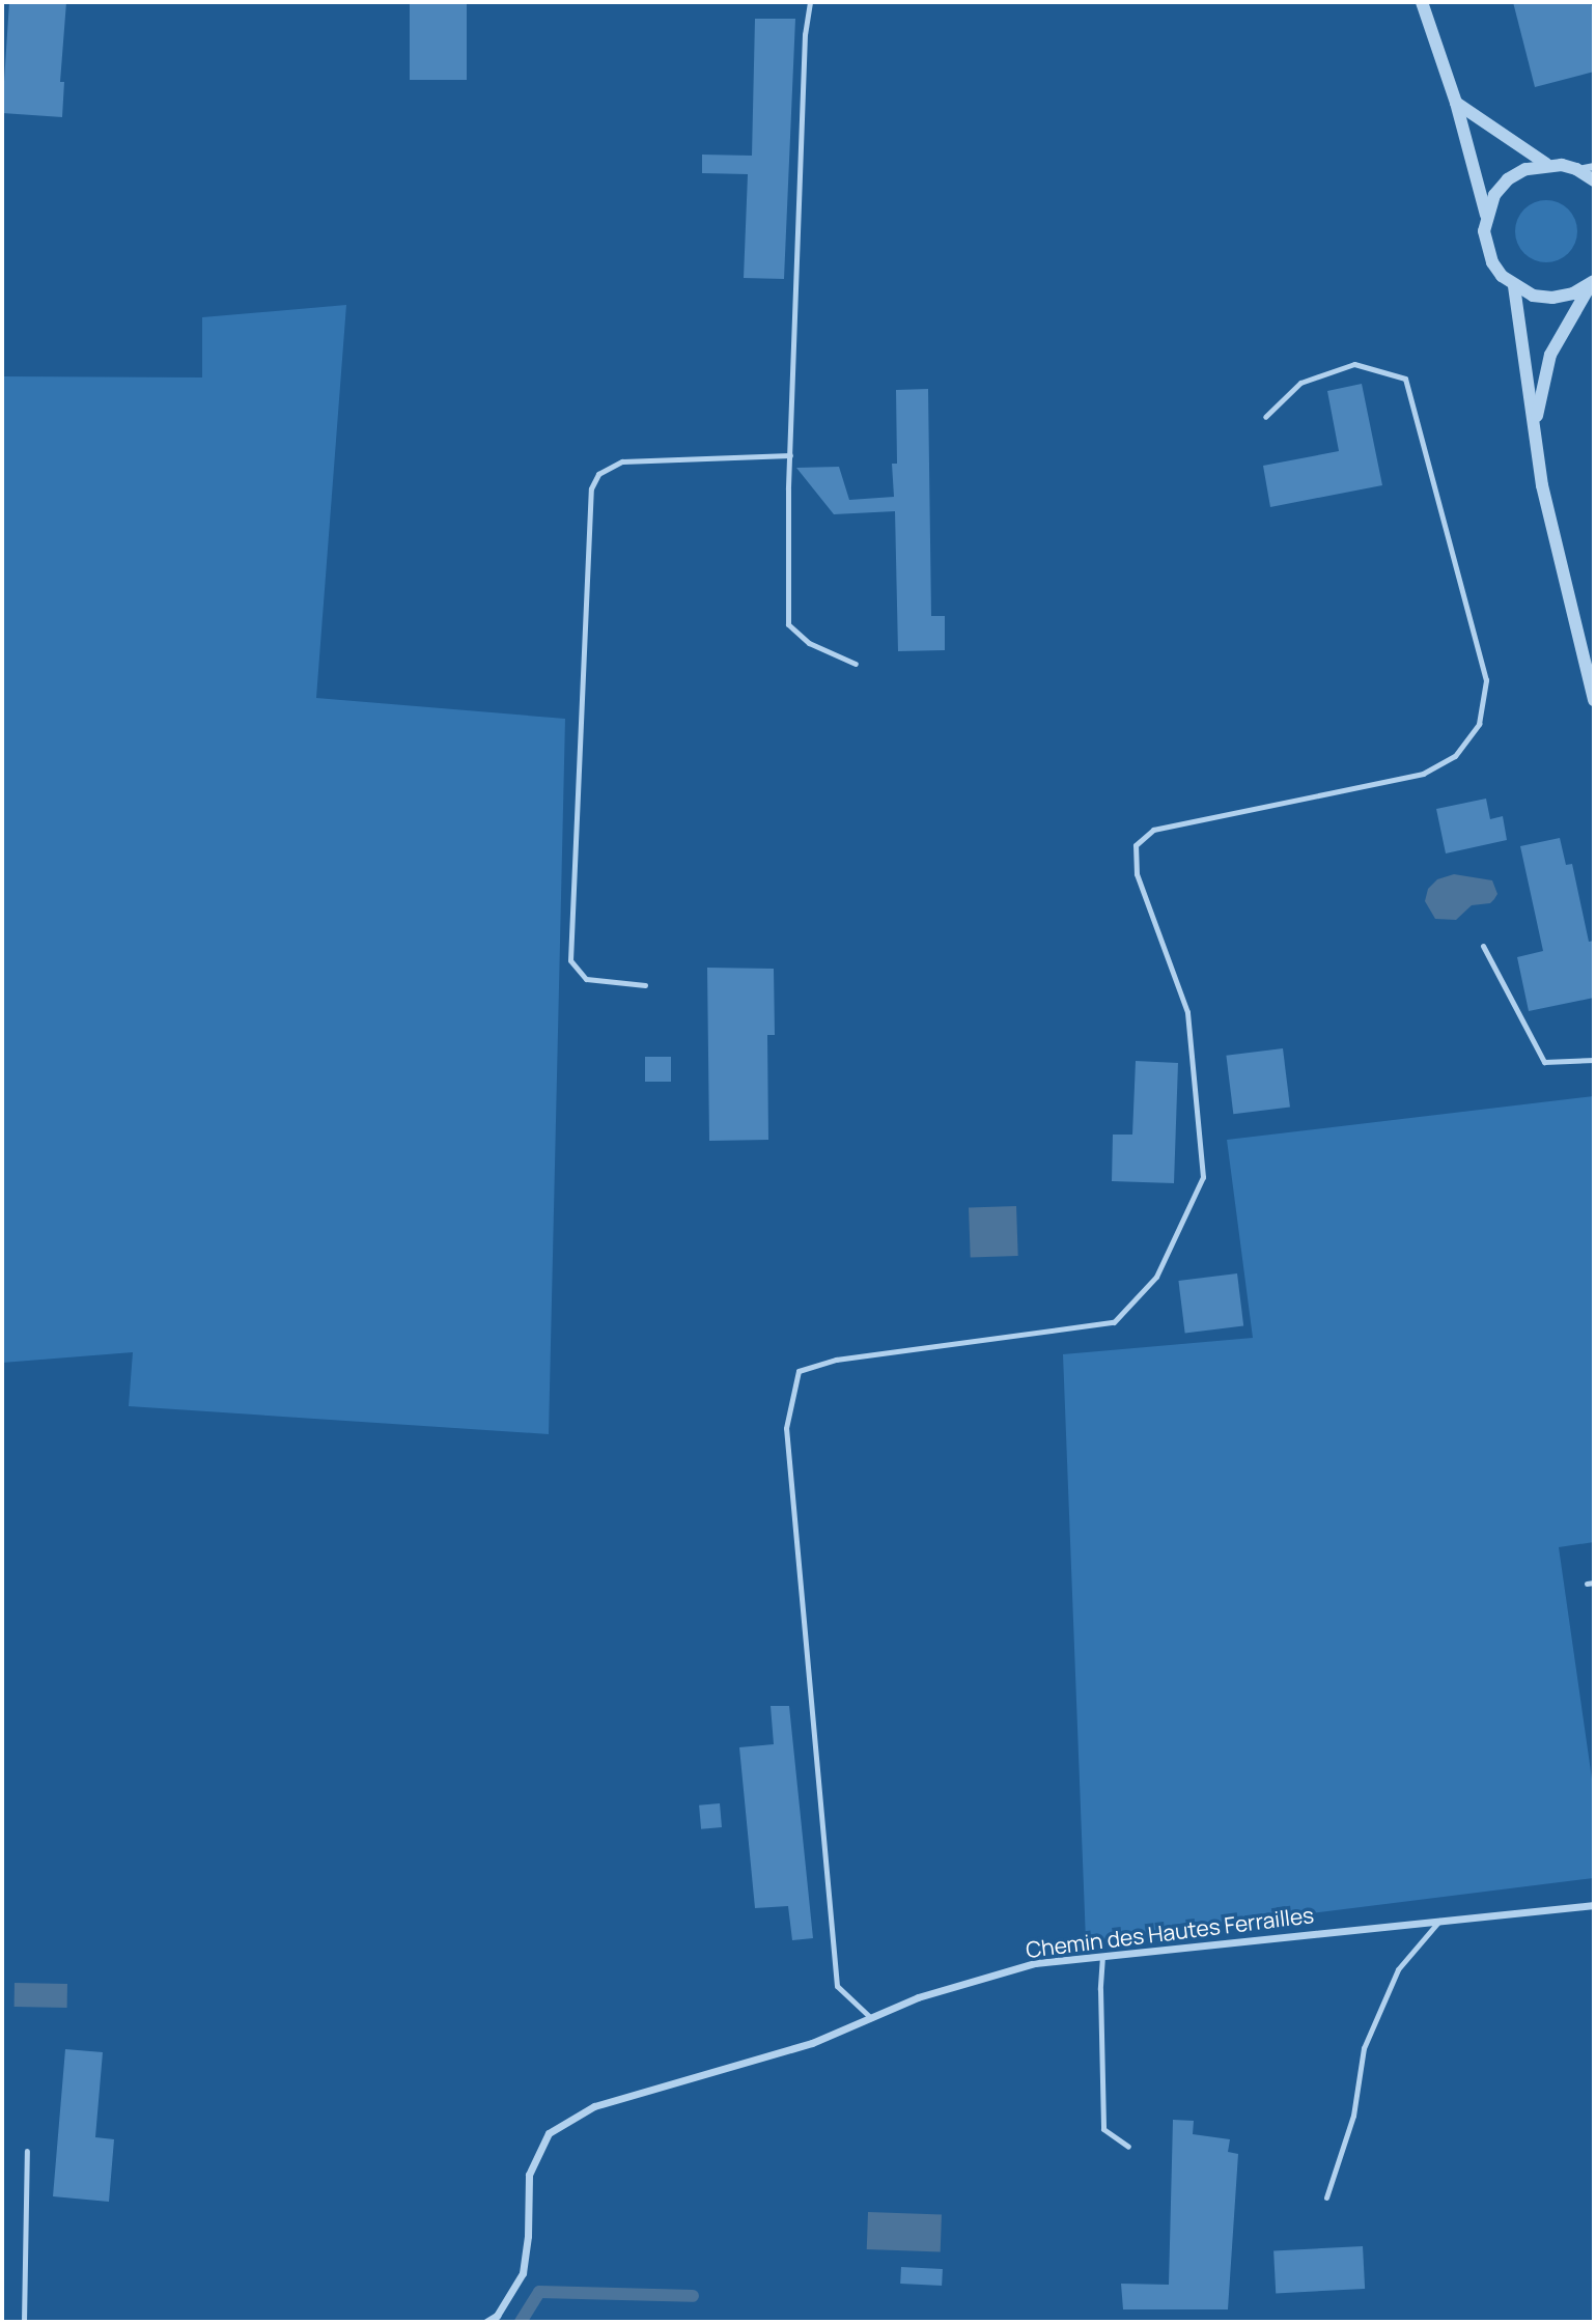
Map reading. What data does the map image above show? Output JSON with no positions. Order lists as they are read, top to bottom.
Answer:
{
  "streets": {
    "street": ["Chemin des Hautes Ferrailles"]
  }
}
